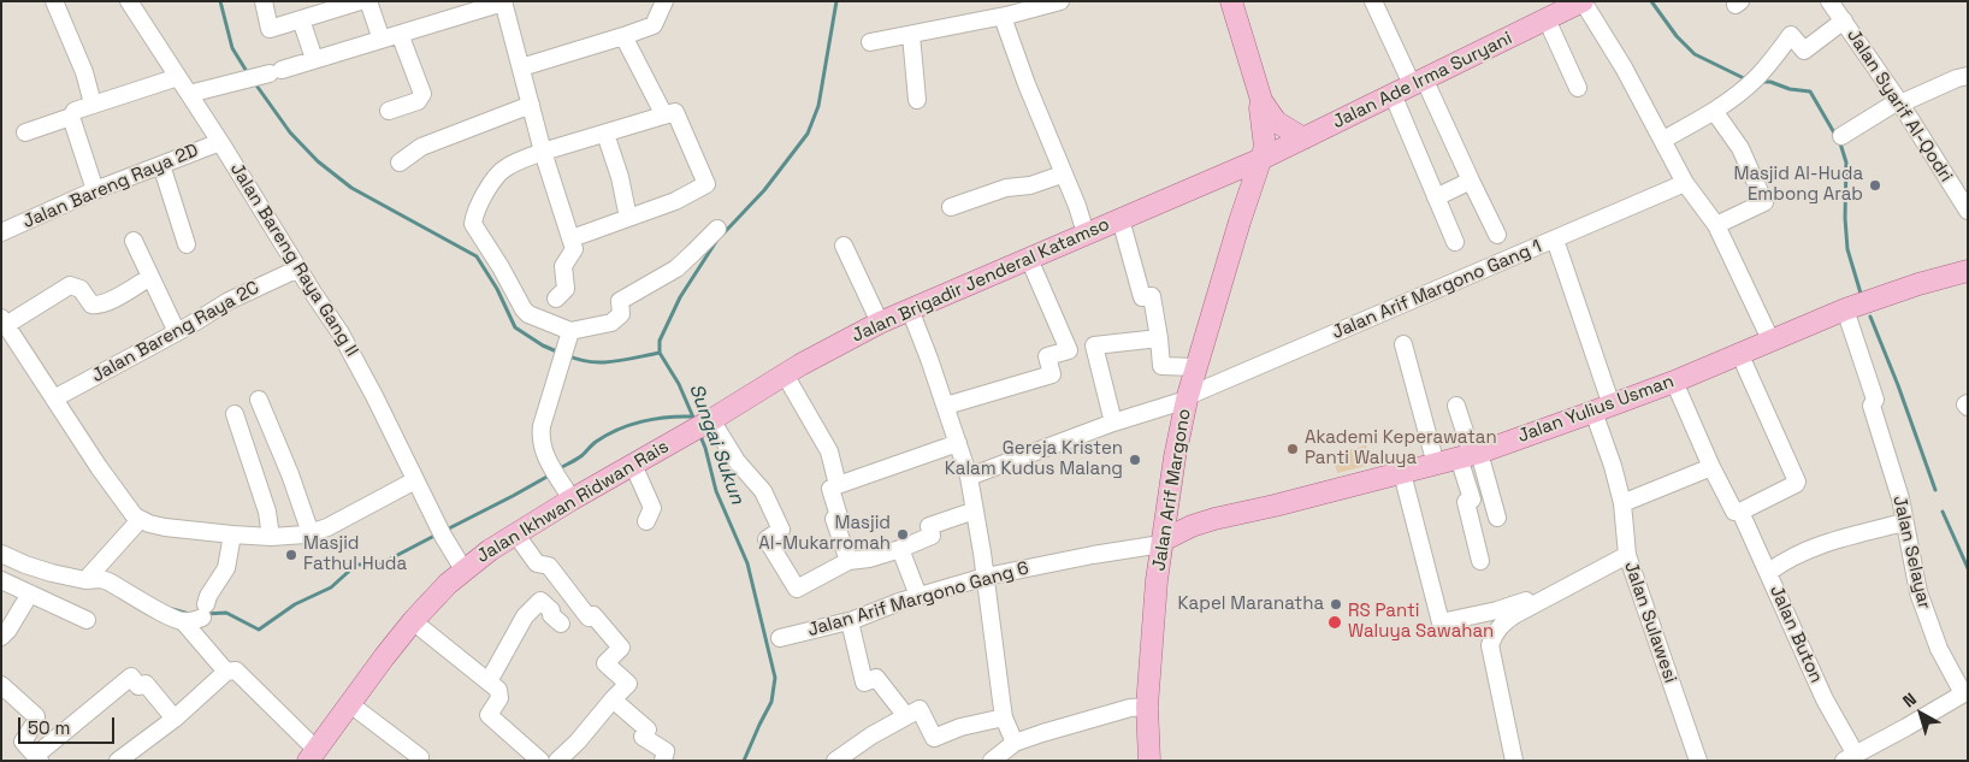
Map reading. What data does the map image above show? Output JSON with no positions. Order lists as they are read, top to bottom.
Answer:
{
  "streets": {
    "main road": [
      "Jalan Ade Irma Suryani",
      "Jalan Brigadir Jenderal Katamso",
      "Jalan Yulius Usman",
      "Jalan Arif Margono",
      "Jalan Ikhwan Ridwan Rais"
    ],
    "street": [
      "Jalan Syarif Al-Qodri",
      "Jalan Bareng Raya 2D",
      "Jalan Bareng Raya Gang II",
      "Jalan Arif Margono Gang 1",
      "Jalan Bareng Raya 2C",
      "Jalan Selayar",
      "Jalan Arif Margono Gang 6",
      "Jalan Sulawesi",
      "Jalan Buton"
    ]
  },
  "crossings": [
    ["Jalan Ade Irma Suryani", "Jalan Brigadir Jenderal Katamso"],
    ["Jalan Ade Irma Suryani", "Jalan Arif Margono"],
    ["Jalan Bareng Raya 2D", "Jalan Bareng Raya Gang II"],
    ["Jalan Bareng Raya Gang II", "Jalan Bareng Raya 2C"],
    ["Jalan Bareng Raya Gang II", "Jalan Ikhwan Ridwan Rais"],
    ["Jalan Brigadir Jenderal Katamso", "Jalan Arif Margono"],
    ["Jalan Brigadir Jenderal Katamso", "Jalan Ikhwan Ridwan Rais"],
    ["Jalan Arif Margono Gang 1", "Jalan Arif Margono"],
    ["Jalan Arif Margono Gang 1", "Jalan Sulawesi"],
    ["Jalan Yulius Usman", "Jalan Arif Margono"],
    ["Jalan Yulius Usman", "Jalan Selayar"],
    ["Jalan Yulius Usman", "Jalan Arif Margono Gang 6"],
    ["Jalan Yulius Usman", "Jalan Sulawesi"],
    ["Jalan Arif Margono", "Jalan Arif Margono Gang 6"]
  ],
  "water": ["Sungai Sukun"],
  "places": [
    "Masjid Al-Huda Embong Arab",
    "Akademi Keperawatan Panti Waluya",
    "Gereja Kristen Kalam Kudus Malang",
    "Masjid Al-Mukarromah",
    "Masjid Fathul Huda",
    "Kapel Maranatha",
    "RS Panti Waluya Sawahan"
  ],
  "scale_bar": "50 m",
  "north": "top left"
}
